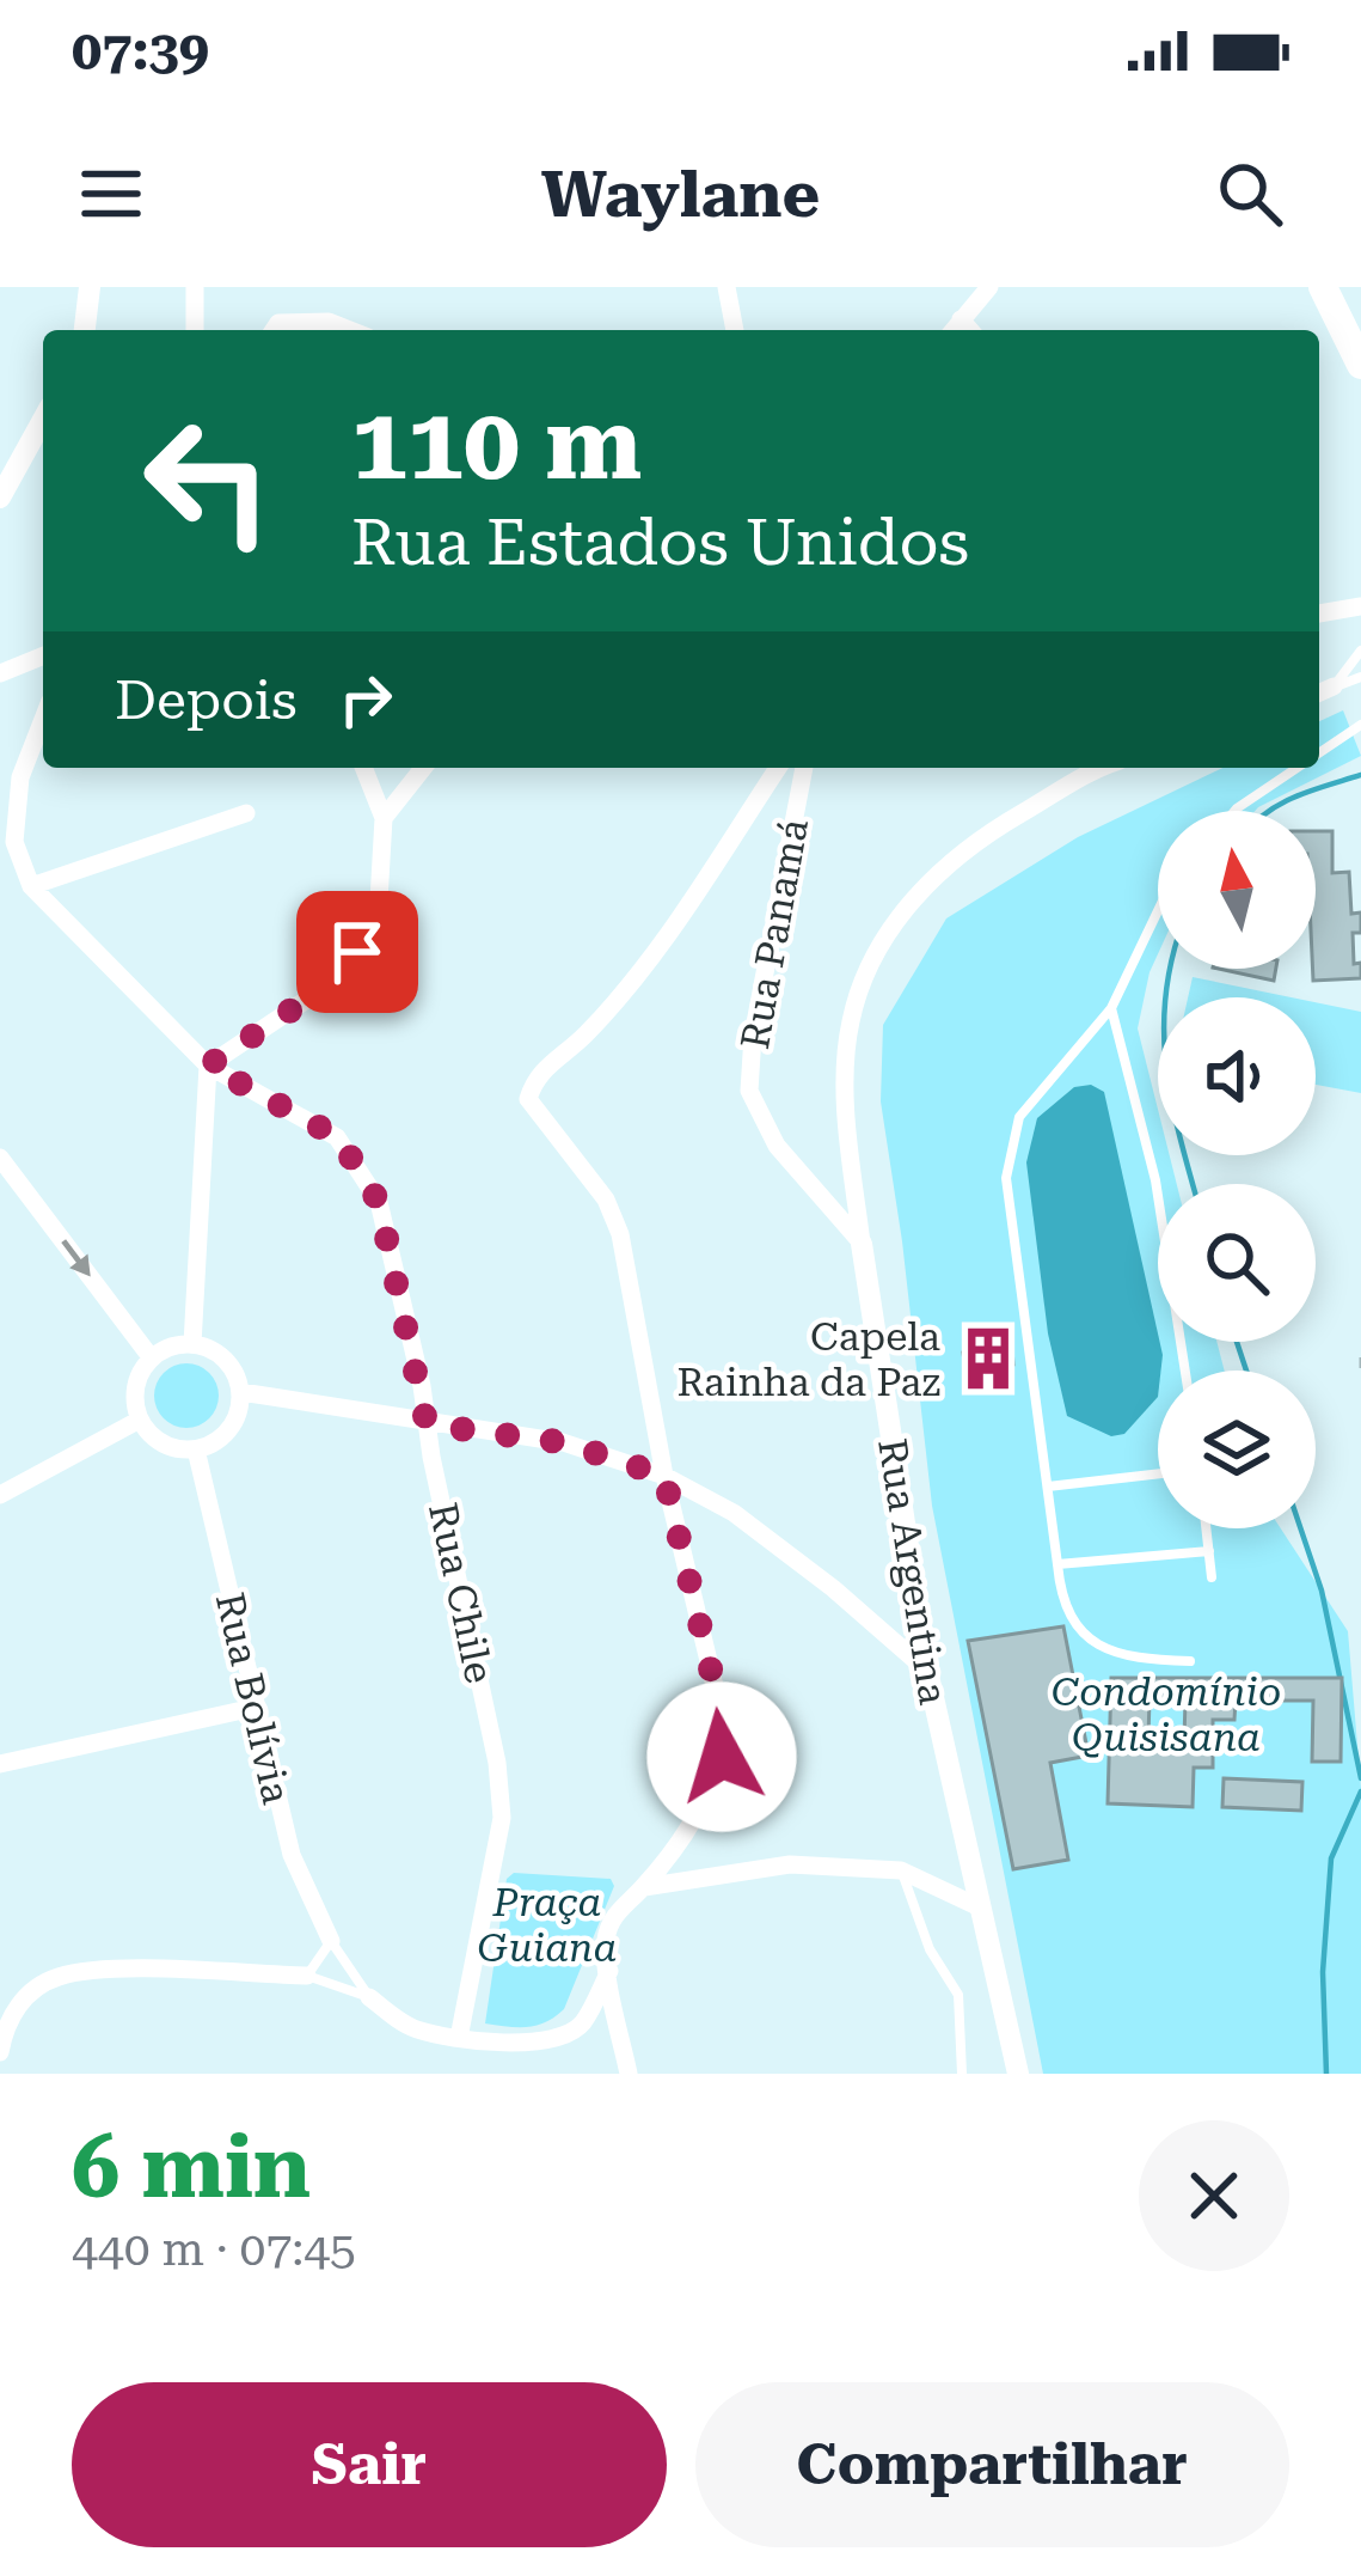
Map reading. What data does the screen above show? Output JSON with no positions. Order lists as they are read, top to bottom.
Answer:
{
  "streets": {
    "street": [
      "Rua Panamá",
      "Rua Argentina",
      "Rua Chile",
      "Rua Bolívia"
    ]
  },
  "crossings": [
    ["Rua Panamá", "Rua Argentina"]
  ],
  "parks": ["Condomínio Quisisana", "Praça Guiana"],
  "places": {
    "building": ["Capela Rainha da Paz"]
  },
  "north": "top",
  "page": {
    "status": "07:39",
    "header": "Waylane",
    "turn": ["110 m", "Rua Estados Unidos"],
    "then": "Depois",
    "heading": ["6 min", "440 m · 07:45"],
    "buttons": ["Sair", "Compartilhar"]
  }
}
